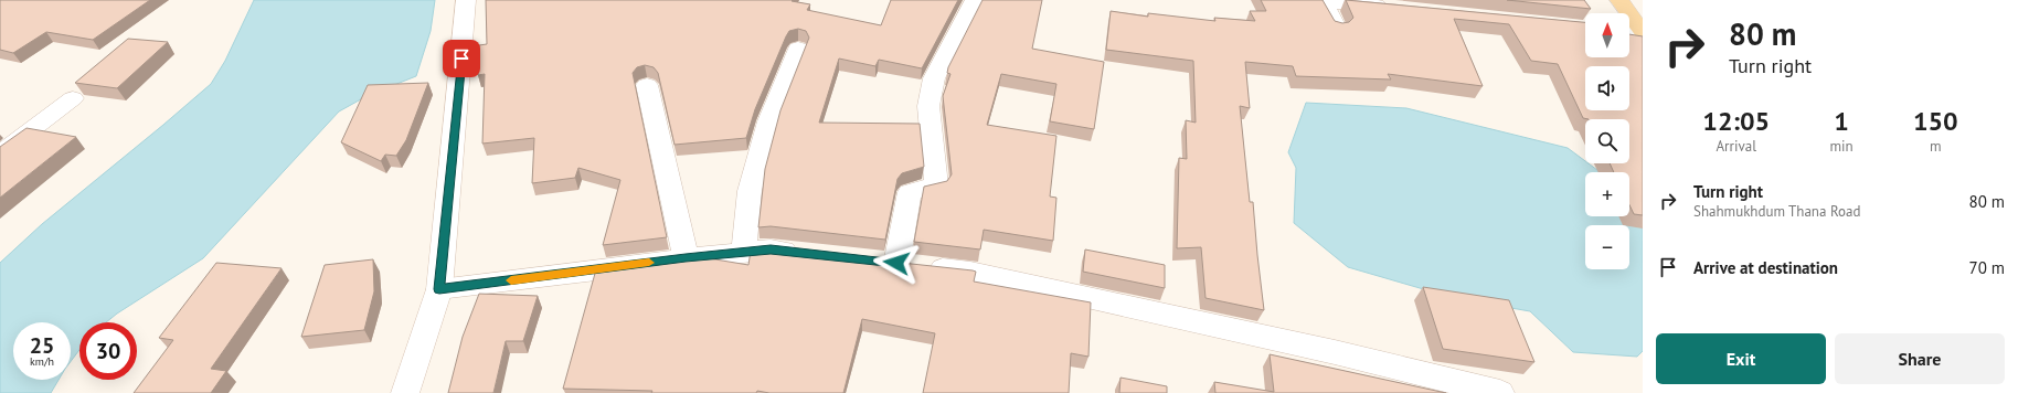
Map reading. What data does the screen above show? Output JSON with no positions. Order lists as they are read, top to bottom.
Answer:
{
  "north": "top",
  "page": {
    "turn": ["80 m", "Turn right"],
    "map_buttons": ["+", "−"],
    "eta": [
      "12:05",
      "Arrival",
      "1",
      "min",
      "150",
      "m"
    ],
    "list": [
      {
        "name": "Turn right",
        "note": "Shahmukhdum Thana Road",
        "value": "80 m"
      },
      {
        "name": "Arrive at destination",
        "value": "70 m"
      }
    ],
    "speed": "25 km/h",
    "limit": "30",
    "buttons": ["Exit", "Share"]
  }
}
